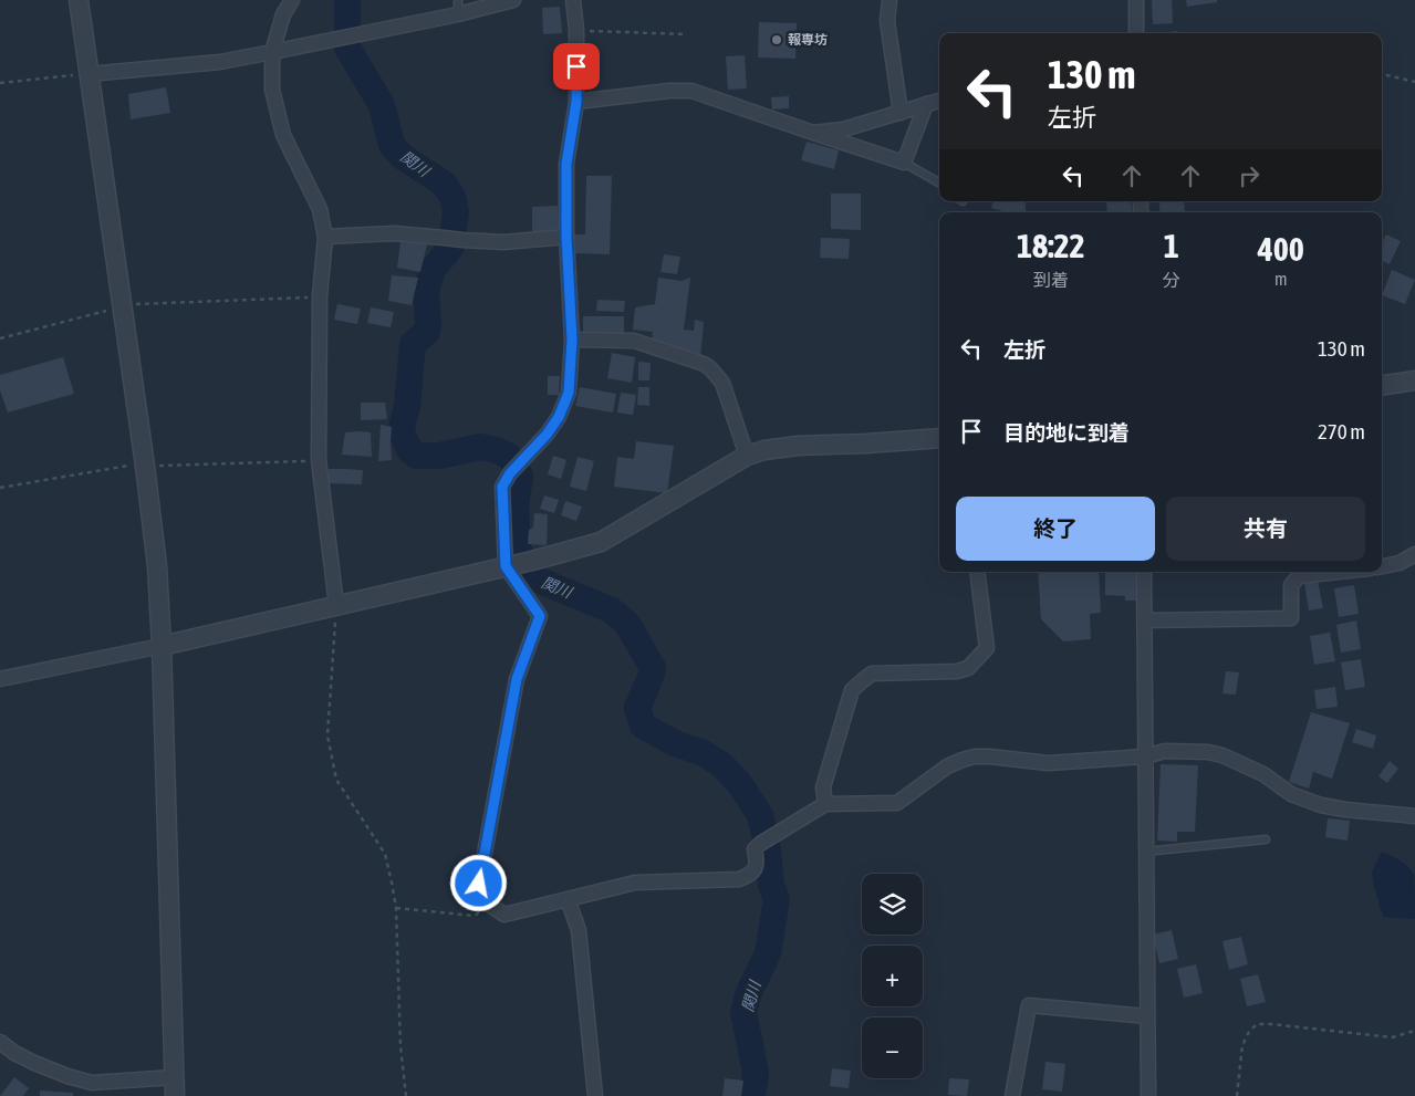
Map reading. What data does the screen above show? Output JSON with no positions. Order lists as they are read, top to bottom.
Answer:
{
  "water": ["関川"],
  "places": ["報専坊"],
  "page": {
    "turn": ["130 m", "左折"],
    "eta": [
      "18:22",
      "到着",
      "1",
      "分",
      "400",
      "m"
    ],
    "list": [
      {
        "name": "左折",
        "value": "130 m"
      },
      {
        "name": "目的地に到着",
        "value": "270 m"
      }
    ],
    "buttons": ["終了", "共有"],
    "map_buttons": ["+", "−"]
  }
}
